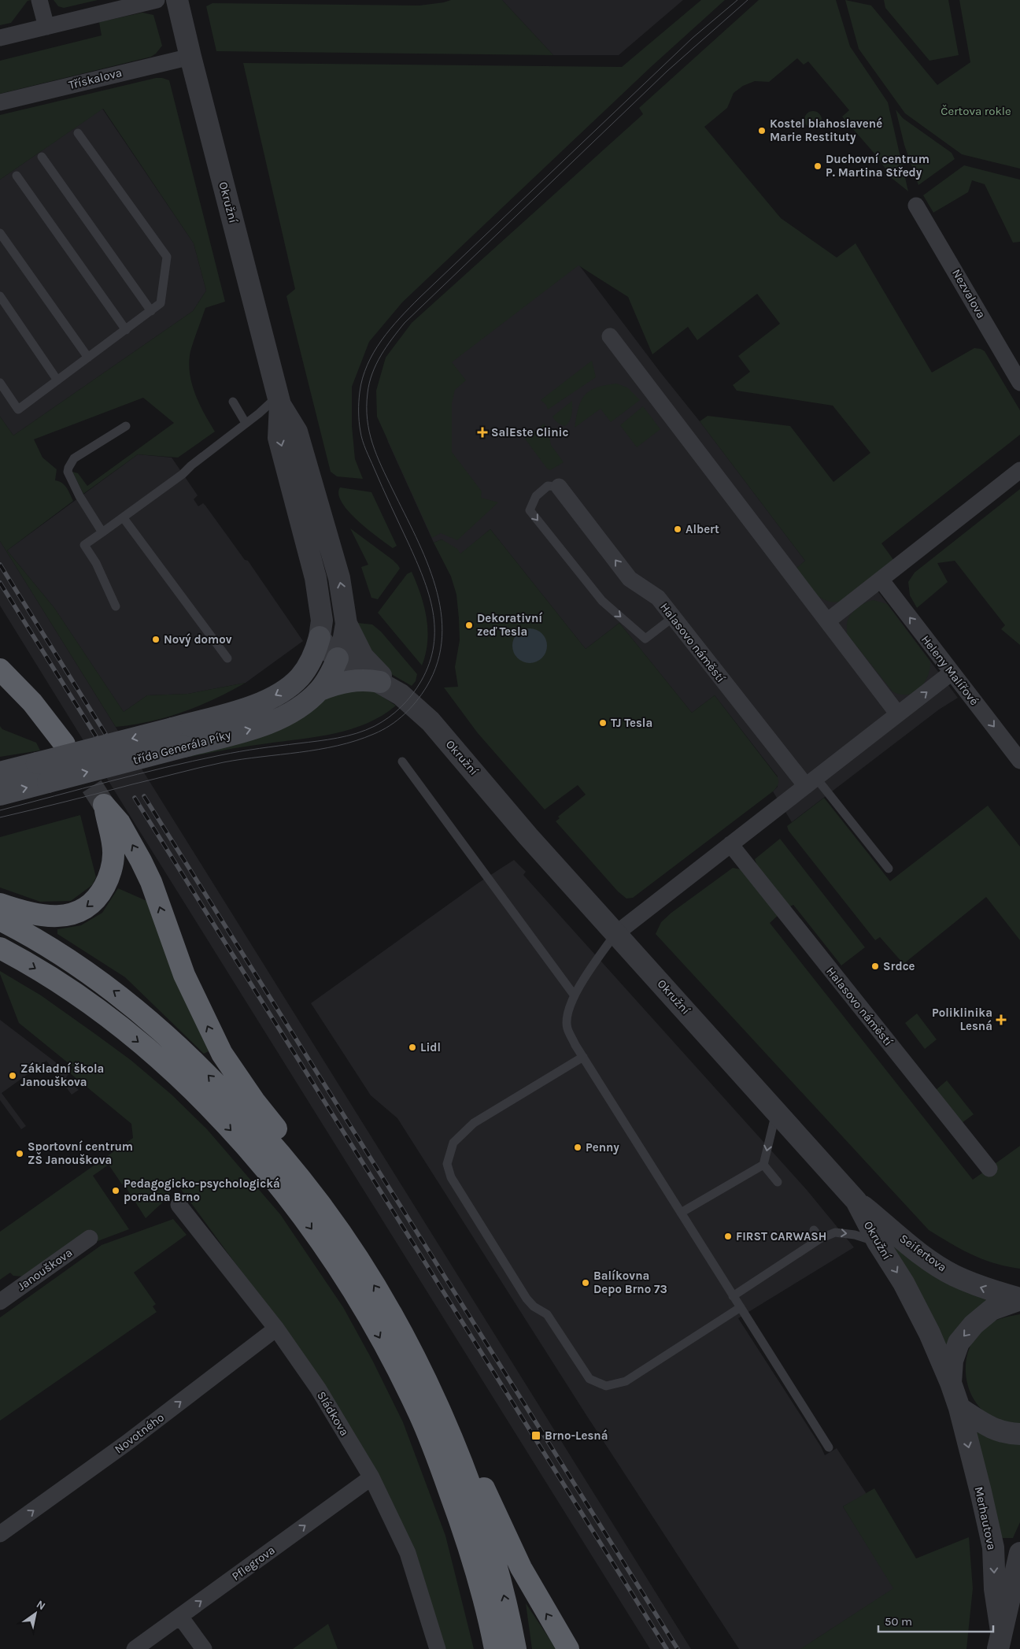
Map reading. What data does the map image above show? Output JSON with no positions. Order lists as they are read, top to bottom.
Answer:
{
  "streets": {
    "main road": ["třída Generála Píky"],
    "street": [
      "Třískalova",
      "Okružní",
      "Nezvalova",
      "Halasovo náměstí",
      "Heleny Malířové",
      "Seifertova",
      "Janouškova",
      "Sládkova",
      "Novotného",
      "Merhautova",
      "Pflegrova"
    ]
  },
  "crossings": [
    ["Třískalova", "Okružní"],
    ["Okružní", "třída Generála Píky"],
    ["Okružní", "Seifertova"],
    ["Okružní", "Merhautova"],
    ["Sládkova", "Novotného"],
    ["Sládkova", "Pflegrova"]
  ],
  "one_way": ["Seifertova", "Novotného", "Pflegrova"],
  "parks": ["Čertova rokle"],
  "places": {
    "other": [
      "Kostel blahoslavené Marie Restituty",
      "Duchovní centrum P. Martina Středy",
      "Albert",
      "Dekorativní zeď Tesla",
      "Nový domov",
      "TJ Tesla",
      "Srdce",
      "Lidl",
      "Základní škola Janouškova",
      "Penny",
      "Sportovní centrum ZŠ Janouškova",
      "Pedagogicko-psychologická poradna Brno",
      "FIRST CARWASH",
      "Balíkovna Depo Brno 73"
    ],
    "health": ["SalEste Clinic", "Poliklinika Lesná"],
    "transit": ["Brno-Lesná"]
  },
  "scale_bar": "50 m",
  "north": "top right"
}
